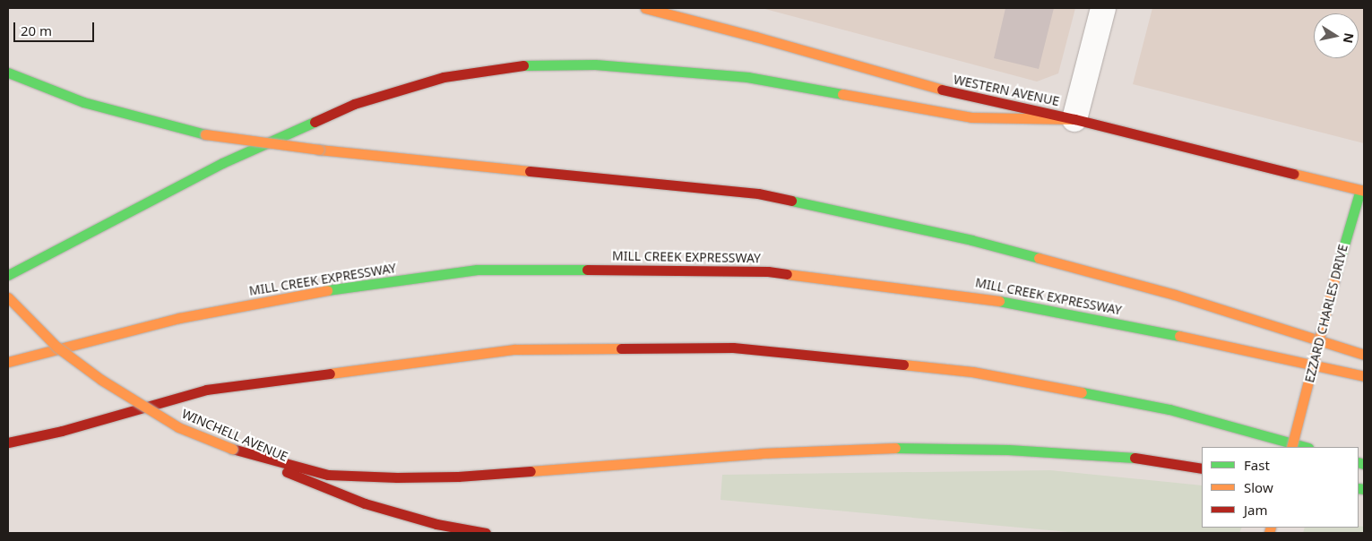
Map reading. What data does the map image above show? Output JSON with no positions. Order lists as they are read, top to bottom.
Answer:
{
  "streets": {
    "main road": [
      "WESTERN AVENUE",
      "MILL CREEK EXPRESSWAY",
      "EZZARD CHARLES DRIVE",
      "WINCHELL AVENUE"
    ]
  },
  "crossings": [
    ["WESTERN AVENUE", "EZZARD CHARLES DRIVE"]
  ],
  "legend": ["Fast", "Slow", "Jam"],
  "scale_bar": "20 m",
  "north": "right"
}
